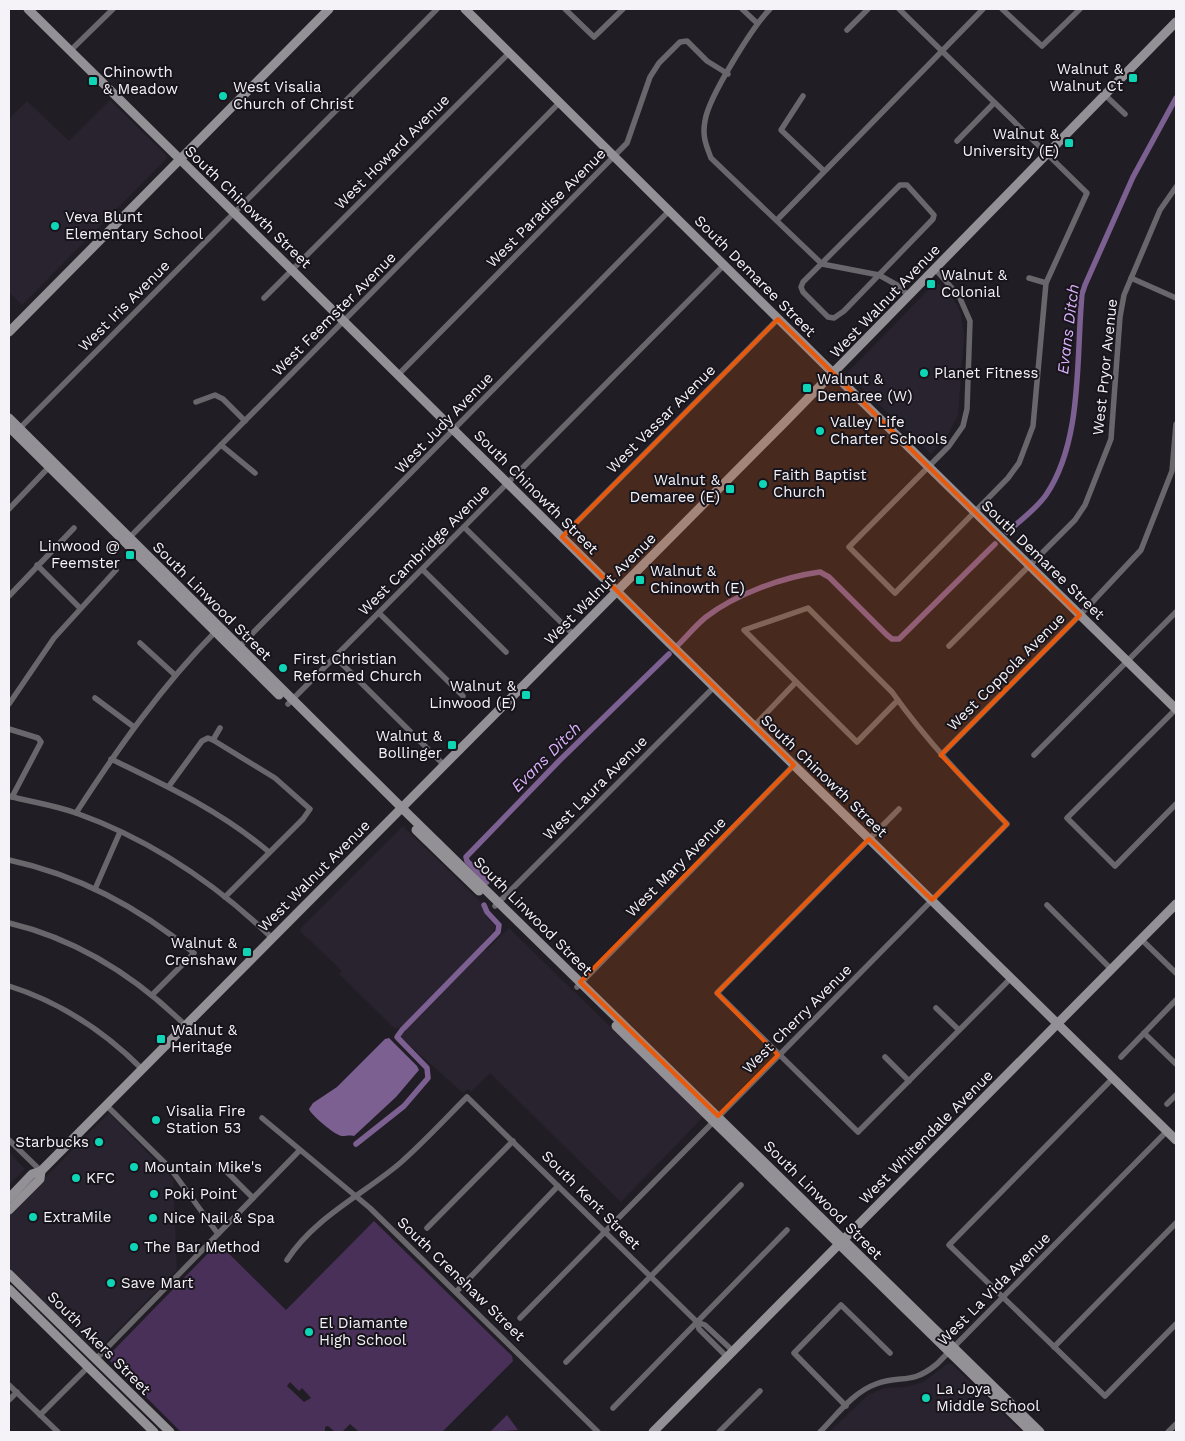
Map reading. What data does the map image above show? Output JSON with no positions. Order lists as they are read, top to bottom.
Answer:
{
  "streets": {
    "street": [
      "West Howard Avenue",
      "South Chinowth Street",
      "West Paradise Avenue",
      "South Demaree Street",
      "West Walnut Avenue",
      "West Iris Avenue",
      "West Feemster Avenue",
      "West Pryor Avenue",
      "West Vassar Avenue",
      "West Judy Avenue",
      "West Cambridge Avenue",
      "South Linwood Street",
      "West Coppola Avenue",
      "West Laura Avenue",
      "West Mary Avenue",
      "West Cherry Avenue",
      "West Whitendale Avenue",
      "South Kent Street",
      "South Crenshaw Street",
      "West La Vida Avenue",
      "South Akers Street"
    ]
  },
  "crossings": [
    ["West Howard Avenue", "South Chinowth Street"],
    ["West Howard Avenue", "South Demaree Street"],
    ["South Chinowth Street", "West Paradise Avenue"],
    ["South Chinowth Street", "West Walnut Avenue"],
    ["South Chinowth Street", "West Iris Avenue"],
    ["South Chinowth Street", "West Feemster Avenue"],
    ["South Chinowth Street", "West Vassar Avenue"],
    ["South Chinowth Street", "West Judy Avenue"],
    ["South Chinowth Street", "West Cambridge Avenue"],
    ["South Chinowth Street", "West Laura Avenue"],
    ["South Chinowth Street", "West Mary Avenue"],
    ["South Chinowth Street", "West Cherry Avenue"],
    ["South Chinowth Street", "West Whitendale Avenue"],
    ["South Chinowth Street", "West La Vida Avenue"],
    ["West Paradise Avenue", "South Demaree Street"],
    ["South Demaree Street", "West Walnut Avenue"],
    ["South Demaree Street", "West Feemster Avenue"],
    ["South Demaree Street", "West Pryor Avenue"],
    ["South Demaree Street", "West Vassar Avenue"],
    ["South Demaree Street", "West Judy Avenue"],
    ["South Demaree Street", "West Cambridge Avenue"],
    ["South Demaree Street", "West Coppola Avenue"],
    ["West Walnut Avenue", "South Linwood Street"],
    ["West Iris Avenue", "South Linwood Street"],
    ["West Feemster Avenue", "South Linwood Street"],
    ["West Judy Avenue", "South Linwood Street"],
    ["West Cambridge Avenue", "South Linwood Street"],
    ["South Linwood Street", "West Laura Avenue"],
    ["South Linwood Street", "West Mary Avenue"],
    ["South Linwood Street", "West Cherry Avenue"],
    ["South Linwood Street", "West Whitendale Avenue"],
    ["South Linwood Street", "West La Vida Avenue"],
    ["West Coppola Avenue", "West Cherry Avenue"],
    ["West Cherry Avenue", "South Kent Street"],
    ["West Whitendale Avenue", "South Kent Street"],
    ["South Kent Street", "South Crenshaw Street"]
  ],
  "water": ["Evans Ditch"],
  "places": {
    "transit": [
      "Walnut & Walnut Ct",
      "Chinowth & Meadow",
      "Walnut & University (E)",
      "Walnut & Colonial",
      "Walnut & Demaree (W)",
      "Walnut & Demaree (E)",
      "Linwood @ Feemster",
      "Walnut & Chinowth (E)",
      "Walnut & Linwood (E)",
      "Walnut & Bollinger",
      "Walnut & Crenshaw",
      "Walnut & Heritage"
    ],
    "other": [
      "West Visalia Church of Christ",
      "Veva Blunt Elementary School",
      "Planet Fitness",
      "Valley Life Charter Schools",
      "Faith Baptist Church",
      "First Christian Reformed Church",
      "Visalia Fire Station 53",
      "Starbucks",
      "Mountain Mike's",
      "KFC",
      "Poki Point",
      "ExtraMile",
      "Nice Nail & Spa",
      "The Bar Method",
      "Save Mart",
      "El Diamante High School",
      "La Joya Middle School"
    ]
  }
}
